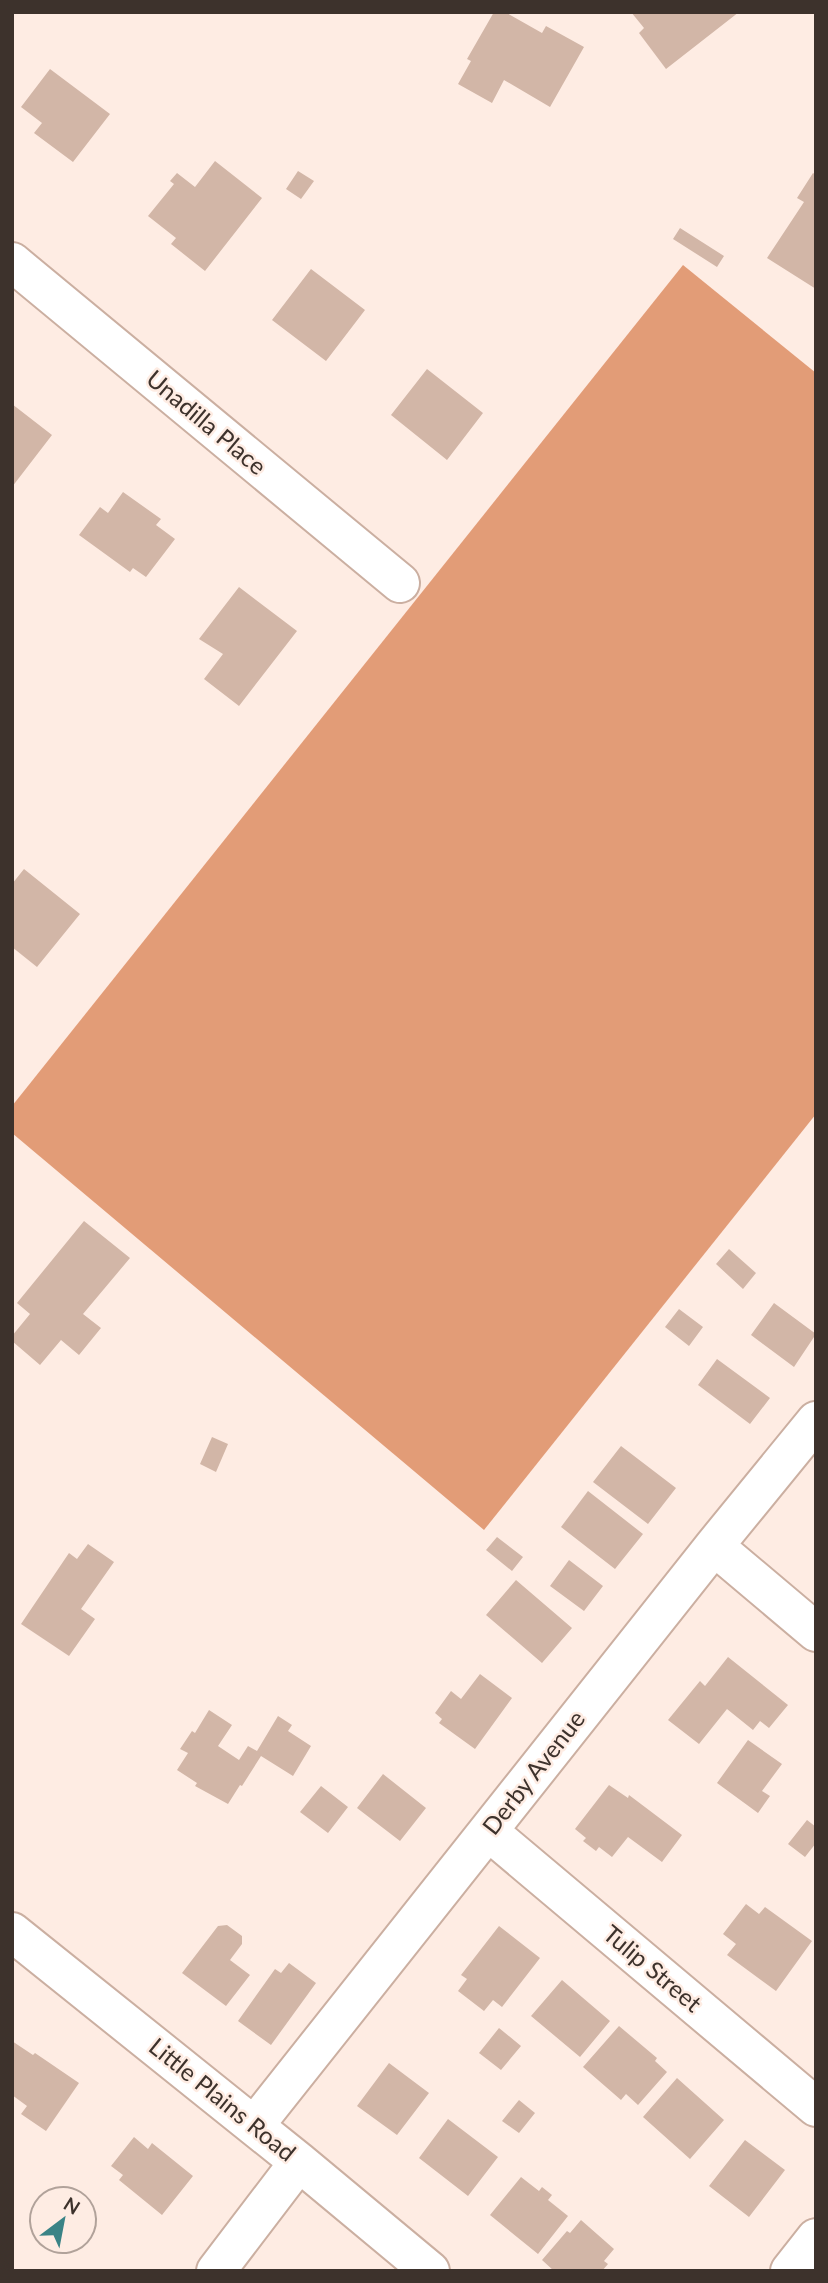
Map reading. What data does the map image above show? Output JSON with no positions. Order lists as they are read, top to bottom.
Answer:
{
  "streets": {
    "street": [
      "Unadilla Place",
      "Derby Avenue",
      "Tulip Street",
      "Little Plains Road"
    ]
  },
  "crossings": [
    ["Derby Avenue", "Tulip Street"],
    ["Derby Avenue", "Little Plains Road"]
  ],
  "north": "top right"
}
